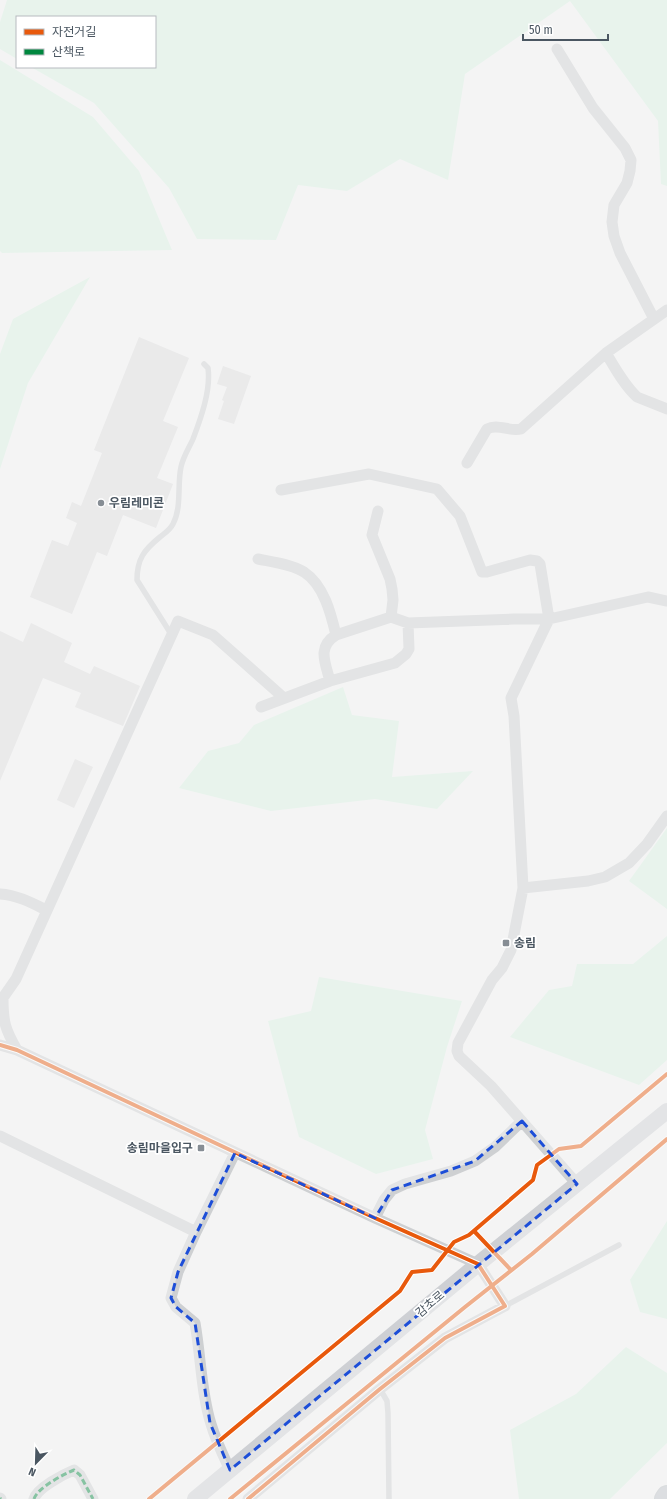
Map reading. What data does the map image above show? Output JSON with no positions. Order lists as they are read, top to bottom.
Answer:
{
  "streets": {
    "main road": ["감초로"]
  },
  "places": {
    "other": ["우림레미콘"],
    "transit": ["송림", "송림마을입구"]
  },
  "legend": ["자전거길", "산책로"],
  "scale_bar": "50 m",
  "north": "bottom left"
}
